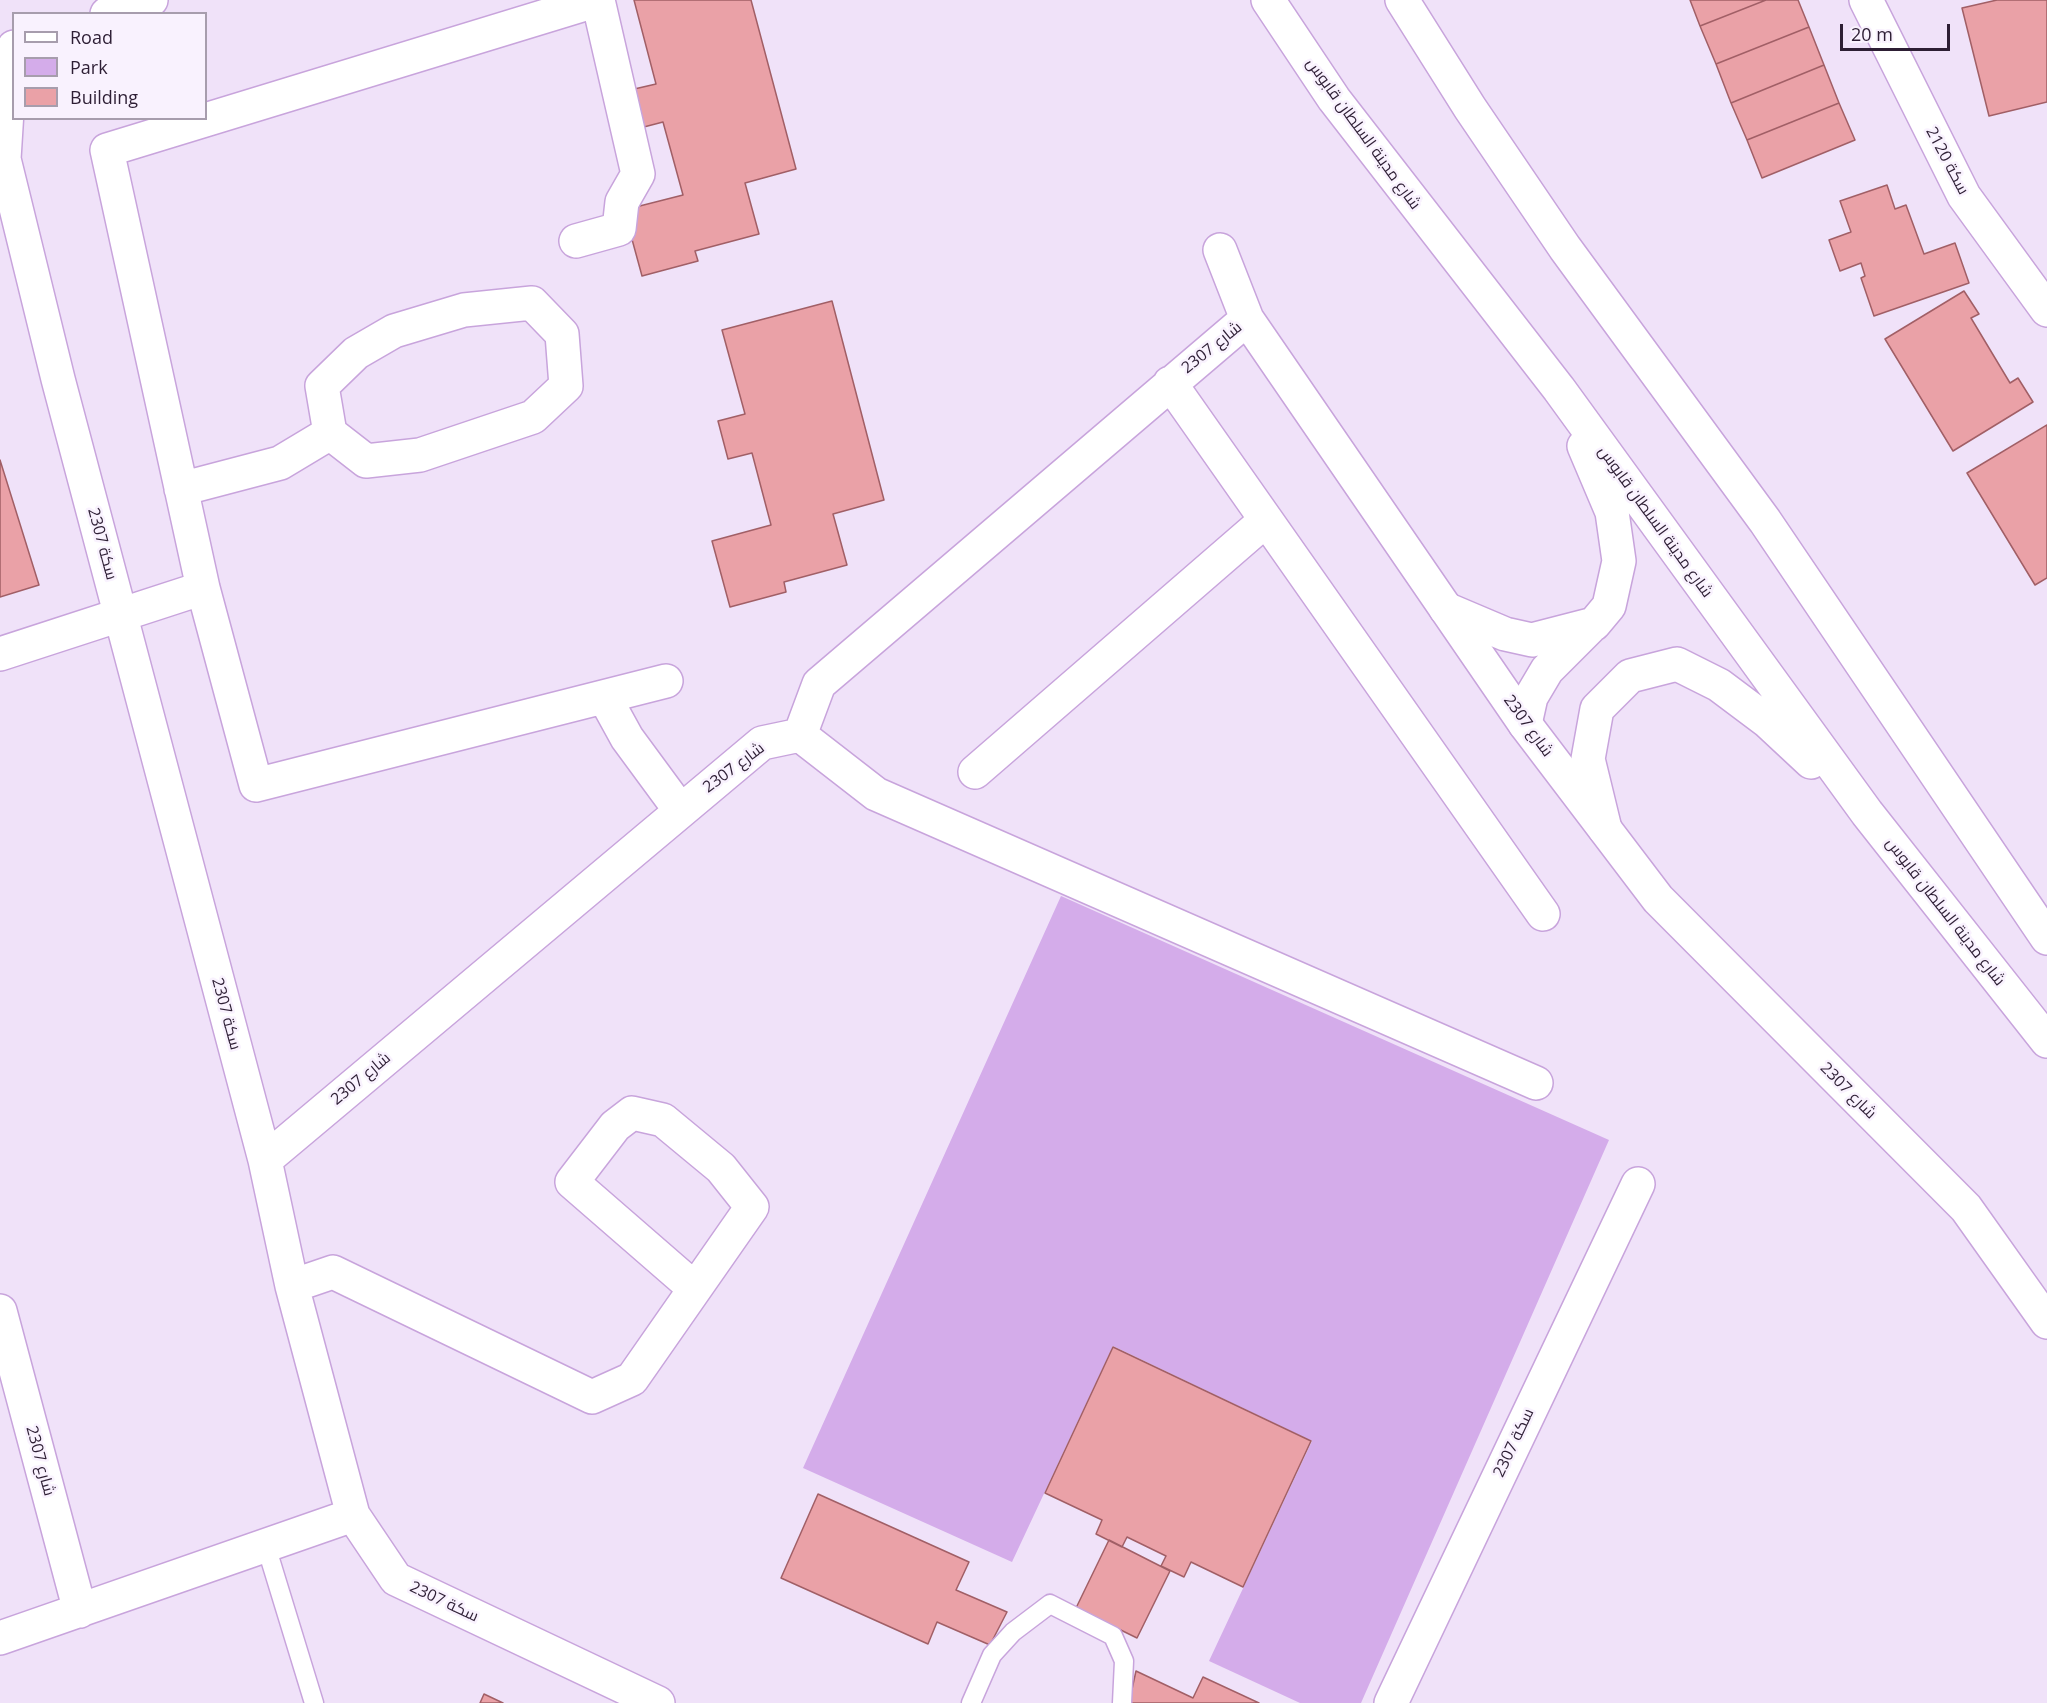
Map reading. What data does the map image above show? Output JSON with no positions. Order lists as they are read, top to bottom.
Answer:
{
  "streets": {
    "street": [
      "شارع مدينة السلطان قابوس",
      "سكة 2120",
      "2307 شارع",
      "سكة 2307"
    ]
  },
  "crossings": [
    ["2307 شارع", "سكة 2307"]
  ],
  "legend": ["Road", "Park", "Building"],
  "scale_bar": "20 m"
}
